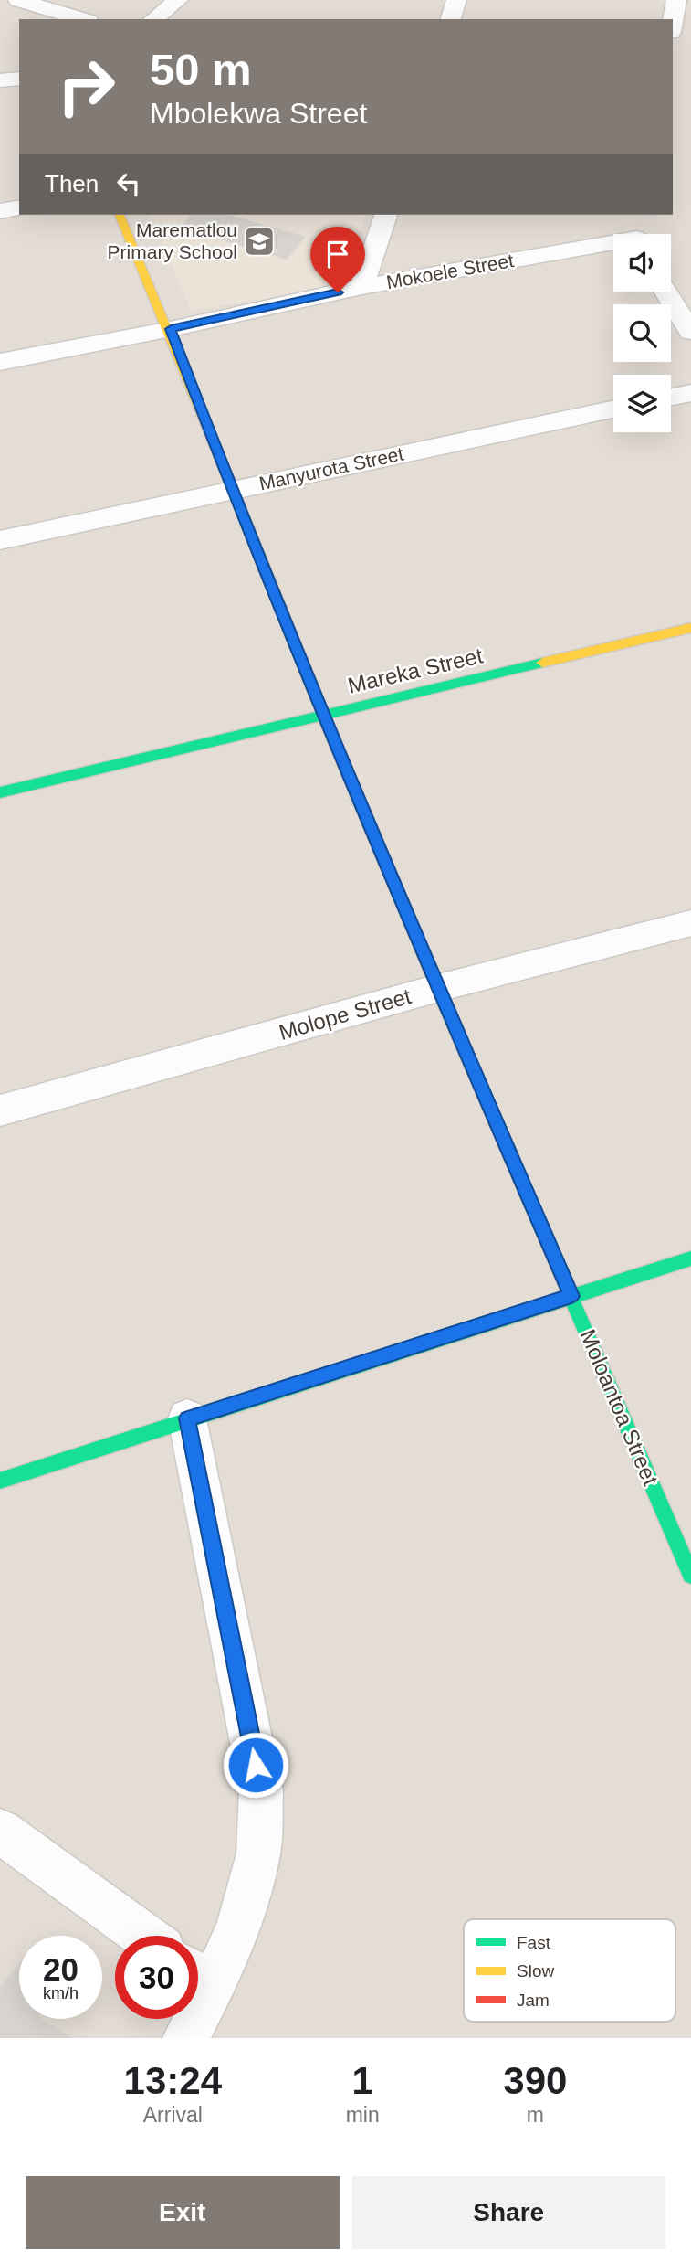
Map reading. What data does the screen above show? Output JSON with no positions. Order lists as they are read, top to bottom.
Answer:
{
  "streets": {
    "street": [
      "Mokoele Street",
      "Manyurota Street",
      "Mareka Street",
      "Molope Street",
      "Moloantoa Street"
    ]
  },
  "crossings": [
    ["Mokoele Street", "Moloantoa Street"],
    ["Manyurota Street", "Moloantoa Street"],
    ["Mareka Street", "Moloantoa Street"],
    ["Molope Street", "Moloantoa Street"]
  ],
  "places": {
    "school or university": ["Marematlou Primary School"]
  },
  "legend": ["Fast", "Slow", "Jam"],
  "page": {
    "turn": ["50 m", "Mbolekwa Street"],
    "then": "Then",
    "speed": "20 km/h",
    "limit": "30",
    "eta": [
      "13:24",
      "Arrival",
      "1",
      "min",
      "390",
      "m"
    ],
    "buttons": ["Exit", "Share"]
  }
}
